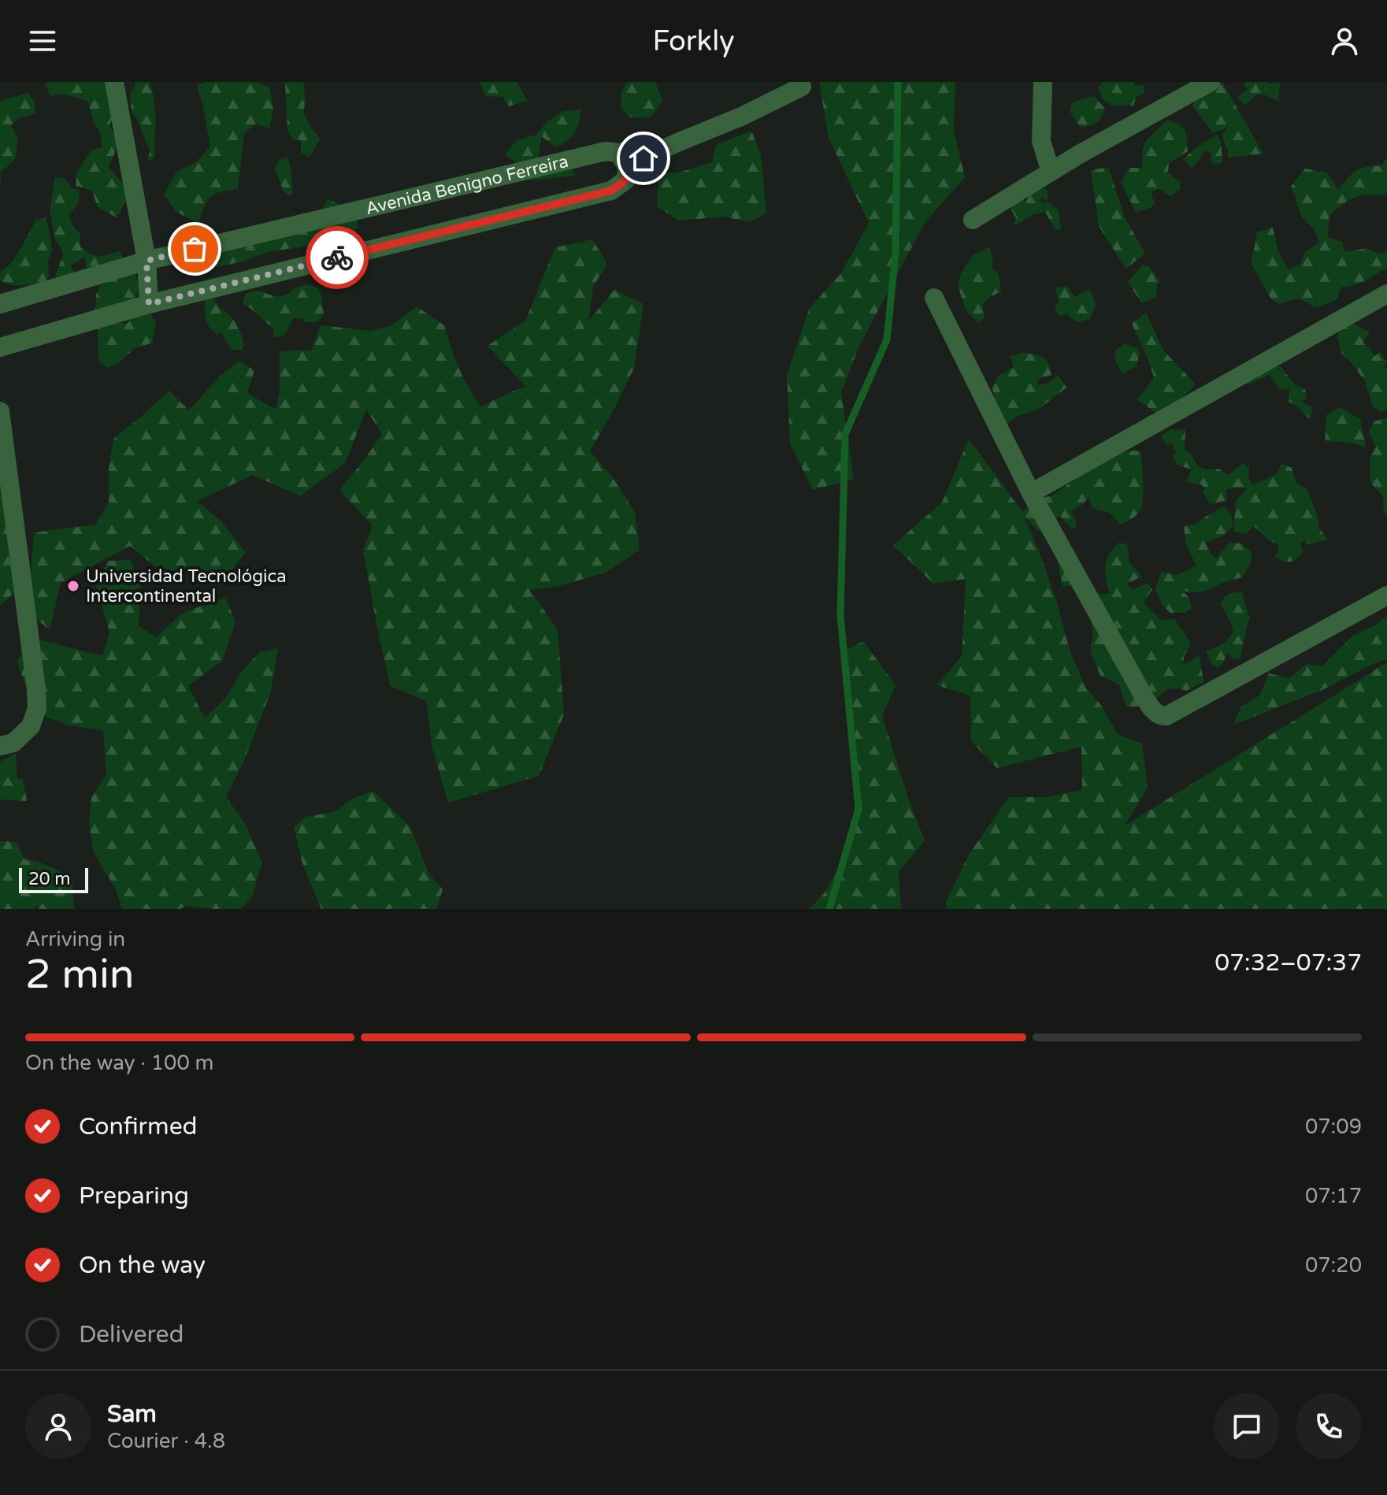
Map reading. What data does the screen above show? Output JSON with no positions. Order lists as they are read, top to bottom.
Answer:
{
  "streets": {
    "street": ["Avenida Benigno Ferreira"]
  },
  "places": ["Universidad Tecnológica Intercontinental"],
  "scale_bar": "20 m",
  "page": {
    "header": "Forkly",
    "scale": "20 m",
    "heading": ["2 min", "Arriving in", "07:32–07:37"],
    "panel": ["Sam", "Courier · 4.8"],
    "bar": "On the way · 100 m",
    "list": [
      ["Confirmed", "07:09"],
      ["Preparing", "07:17"],
      ["On the way", "07:20"],
      "Delivered"
    ]
  }
}
